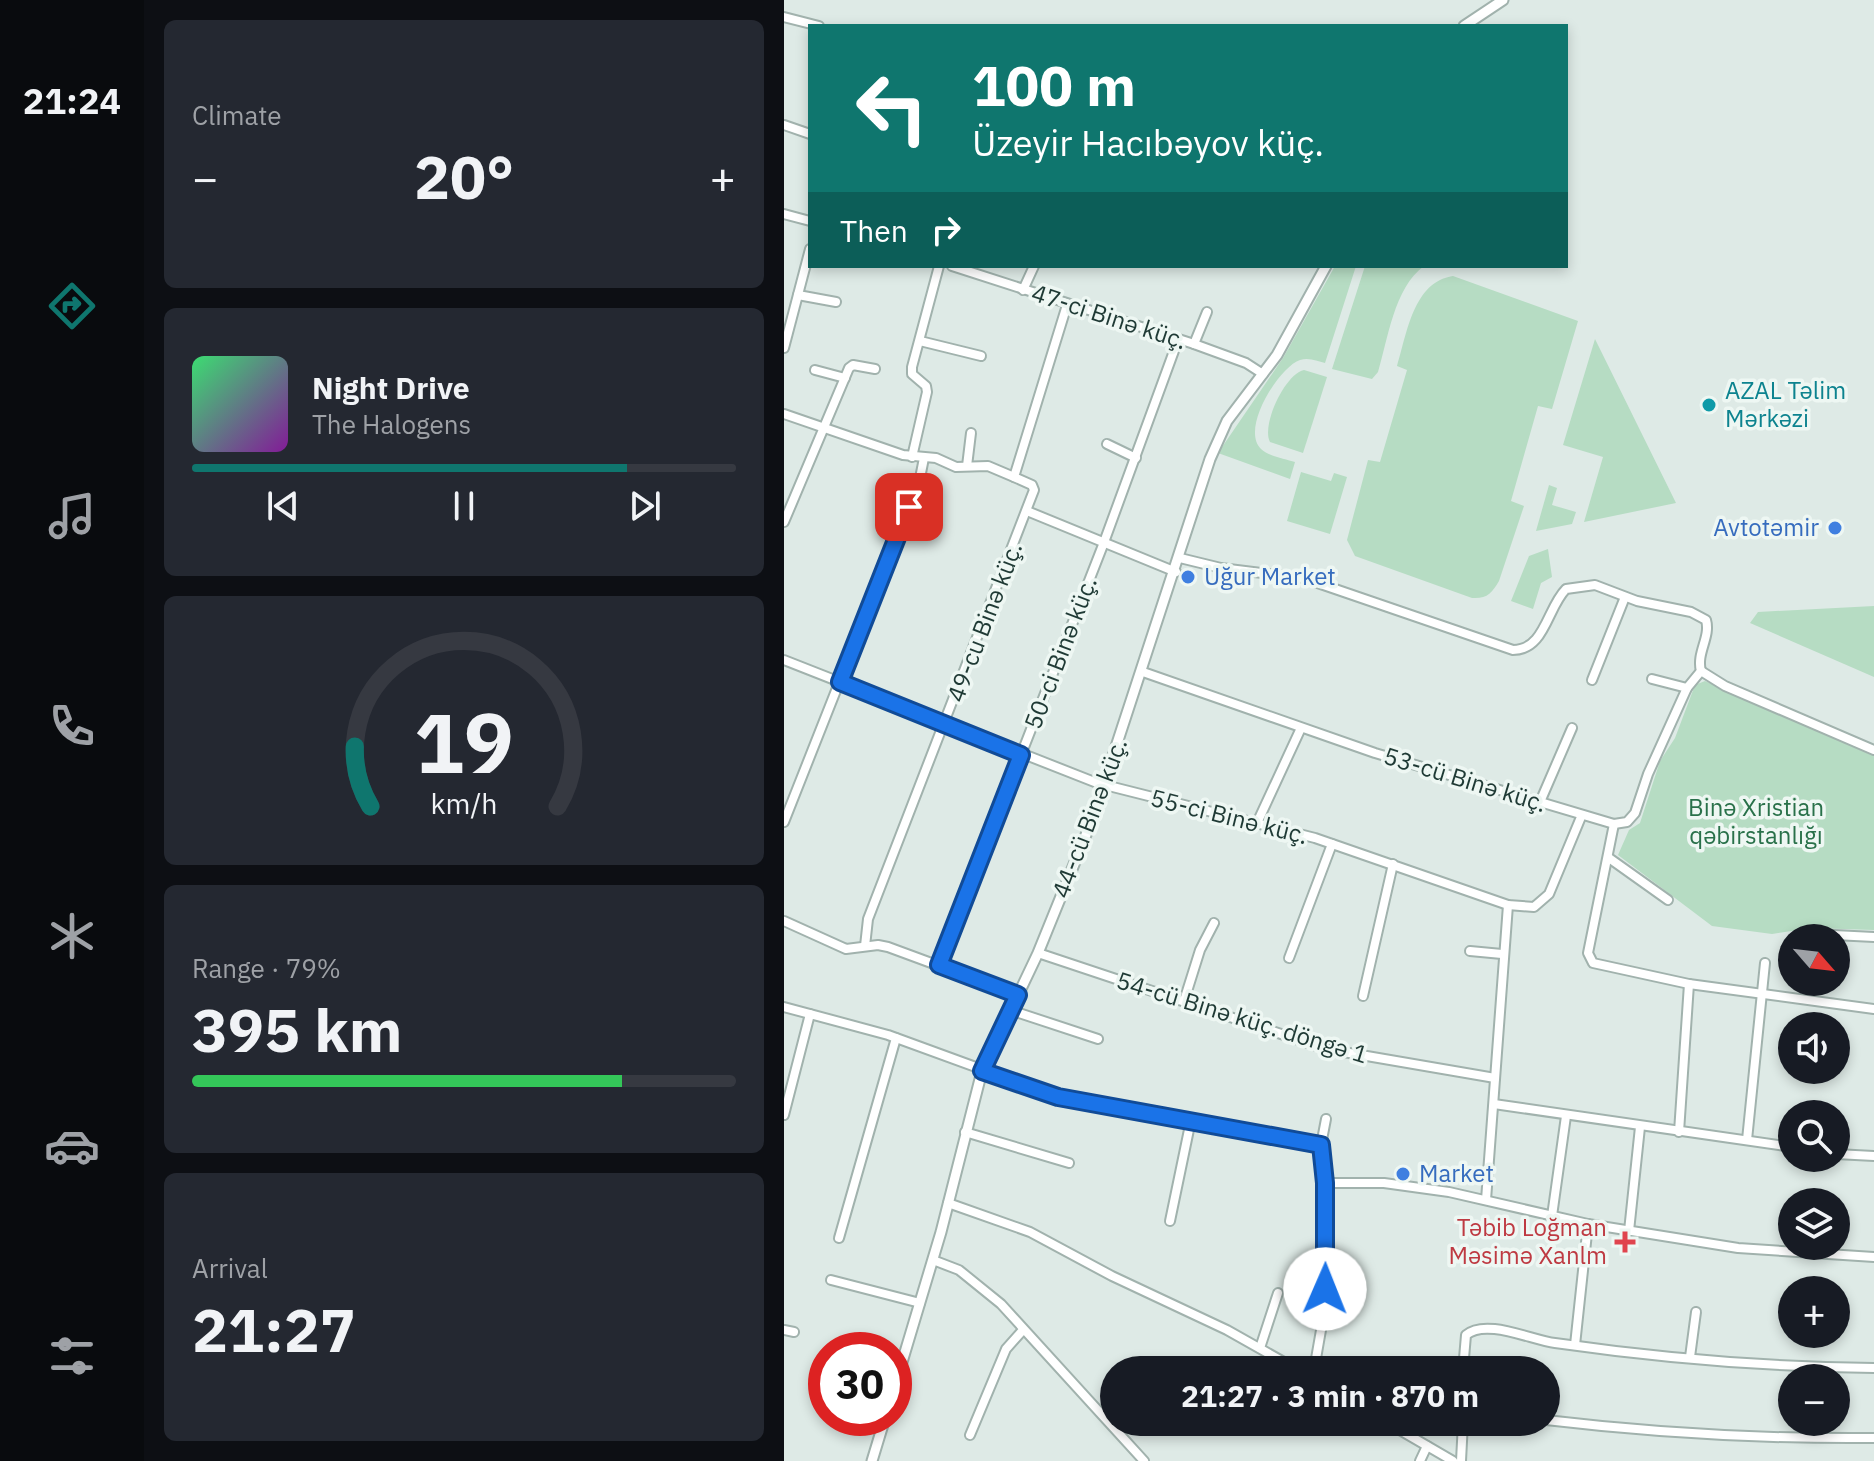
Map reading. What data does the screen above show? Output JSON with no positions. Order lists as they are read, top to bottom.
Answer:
{
  "streets": {
    "street": [
      "47-ci Binə küç.",
      "49-cu Binə küç.",
      "50-ci Binə küç.",
      "53-cü Binə küç.",
      "55-ci Binə küç.",
      "44-cü Binə küç.",
      "54-cü Binə küç. döngə 1"
    ]
  },
  "crossings": [
    ["47-ci Binə küç.", "50-ci Binə küç."],
    ["47-ci Binə küç.", "44-cü Binə küç."],
    ["49-cu Binə küç.", "55-ci Binə küç."],
    ["50-ci Binə küç.", "55-ci Binə küç."],
    ["53-cü Binə küç.", "44-cü Binə küç."],
    ["55-ci Binə küç.", "44-cü Binə küç."],
    ["44-cü Binə küç.", "54-cü Binə küç. döngə 1"]
  ],
  "parks": ["Binə Xristian qəbirstanlığı"],
  "places": {
    "other": [
      "AZAL Təlim Mərkəzi",
      "Avtotəmir",
      "Uğur Market",
      "Market"
    ],
    "health": ["Təbib Loğman Məsimə Xanlm"]
  },
  "north": "bottom right",
  "page": {
    "tabs": "21:24",
    "tile": [
      "Climate",
      ["Range · 79%", "395 km"],
      ["Arrival", "21:27"]
    ],
    "turn": ["100 m", "Üzeyir Hacıbəyov küç."],
    "heat": ["−", "20°", "+"],
    "then": "Then",
    "song": ["Night Drive", "The Halogens"],
    "map_buttons": ["+", "−"],
    "limit": "30",
    "trip": "21:27 · 3 min · 870 m",
    "gauge": ["19", "km/h"]
  }
}
